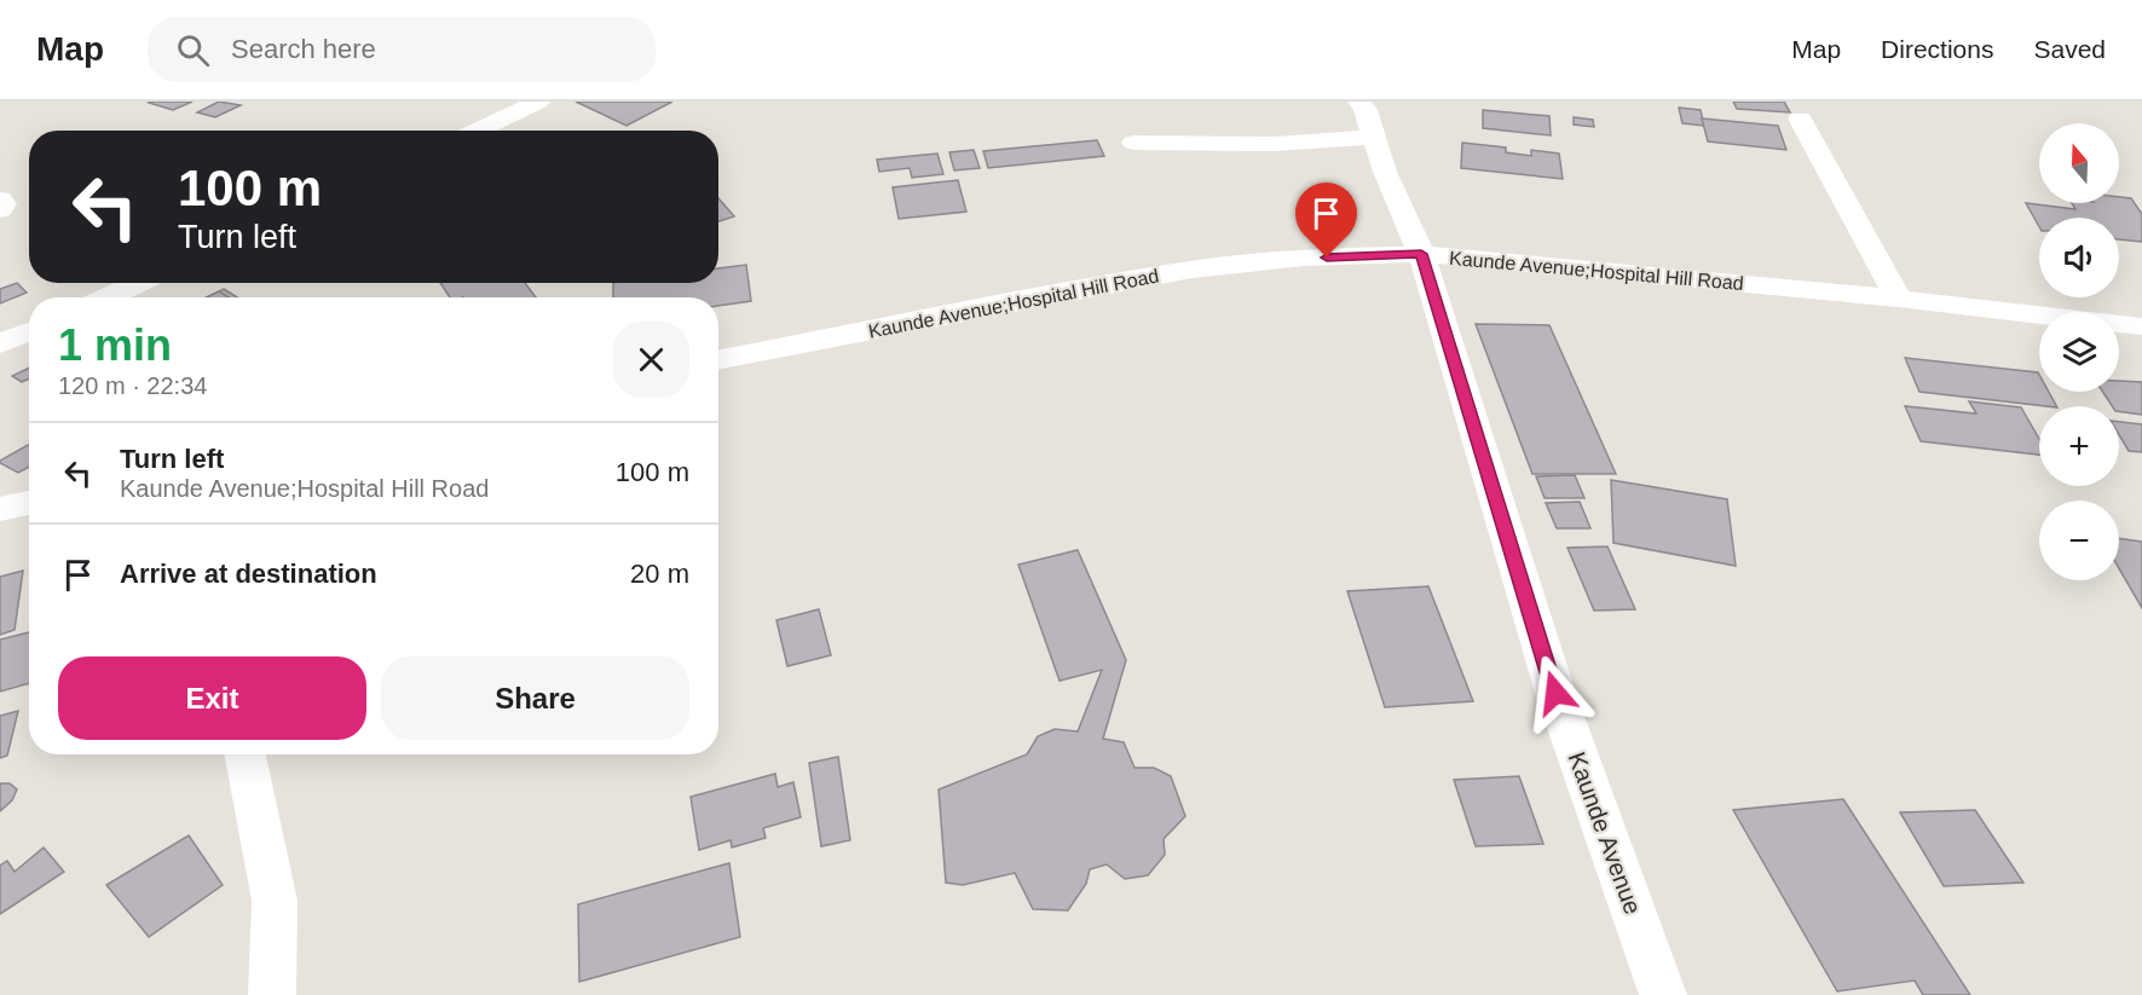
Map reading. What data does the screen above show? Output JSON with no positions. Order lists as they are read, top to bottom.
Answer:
{
  "streets": {
    "street": ["Kaunde Avenue;Hospital Hill Road", "Kaunde Avenue"]
  },
  "crossings": [
    ["Kaunde Avenue;Hospital Hill Road", "Kaunde Avenue"]
  ],
  "north": "top",
  "page": {
    "header": "Map",
    "search": "Search here",
    "nav": ["Map", "Directions", "Saved"],
    "map_buttons": ["+", "−"],
    "turn": ["100 m", "Turn left"],
    "heading": ["1 min", "120 m · 22:34"],
    "list": [
      {
        "name": "Turn left",
        "note": "Kaunde Avenue;Hospital Hill Road",
        "value": "100 m"
      },
      {
        "name": "Arrive at destination",
        "value": "20 m"
      }
    ],
    "buttons": ["Exit", "Share"]
  }
}
